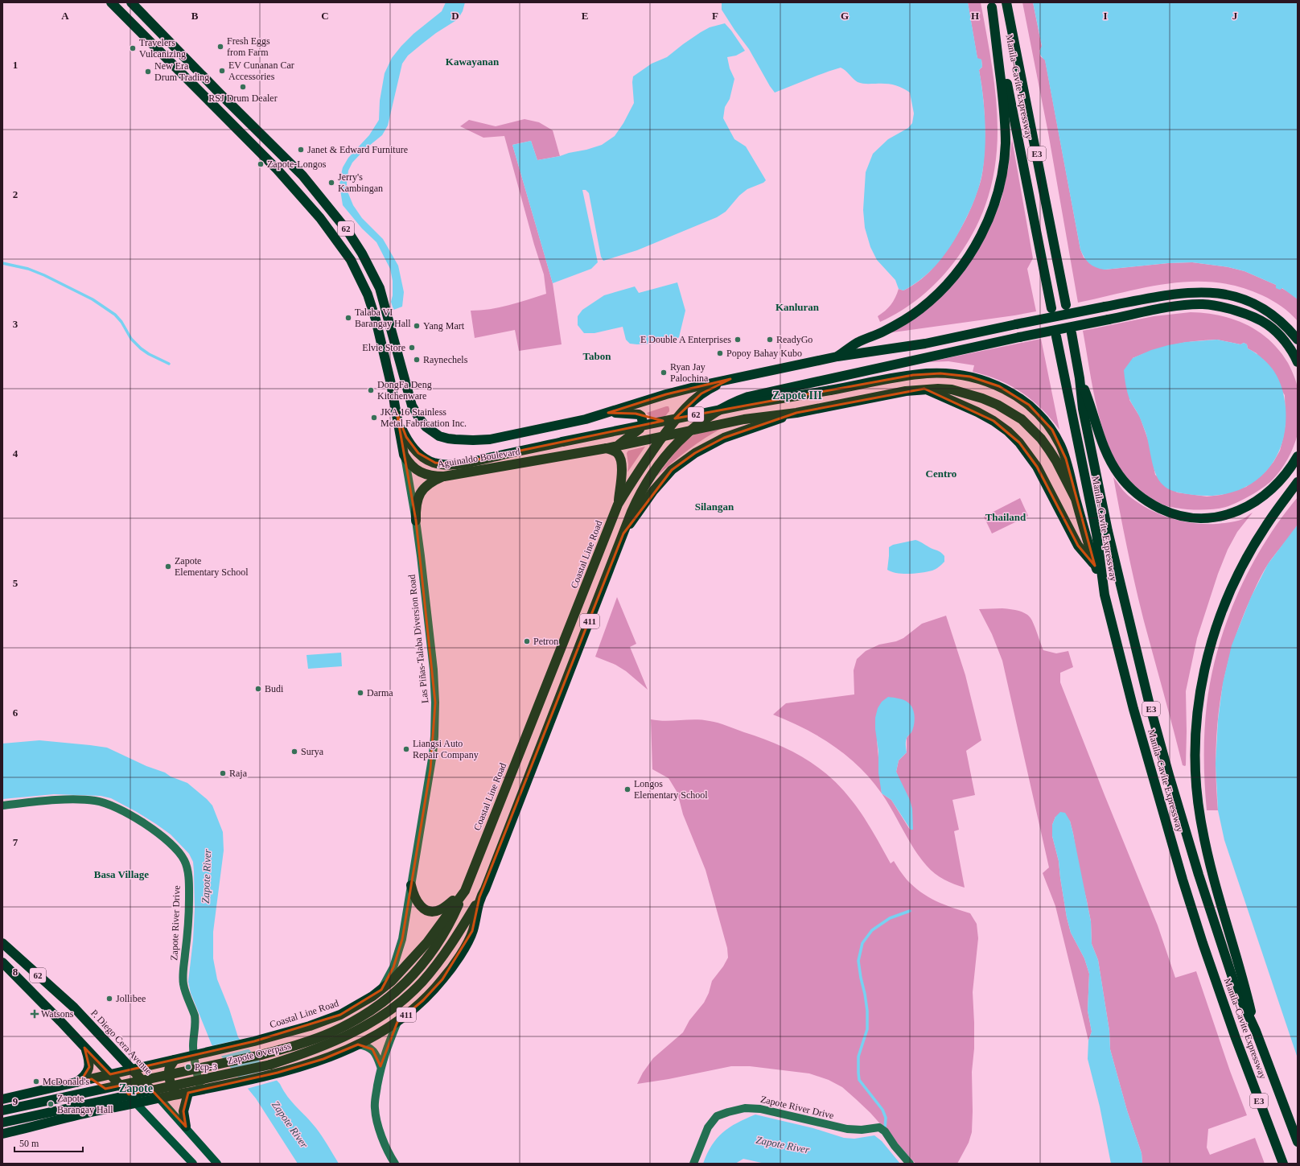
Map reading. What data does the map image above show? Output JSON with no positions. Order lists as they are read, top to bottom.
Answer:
{
  "streets": {
    "highway": [
      "Manila–Cavite Expressway",
      "E3",
      "62",
      "Aguinaldo Boulevard",
      "Coastal Line Road",
      "411",
      "P. Diego Cera Avenue",
      "Zapote Overpass"
    ],
    "main road": ["Las Piñas-Talaba Diversion Road", "Zapote River Drive"]
  },
  "crossings": [
    ["62", "Aguinaldo Boulevard"],
    ["62", "411"],
    ["Aguinaldo Boulevard", "Coastal Line Road"],
    ["Aguinaldo Boulevard", "411"],
    ["Aguinaldo Boulevard", "Las Piñas-Talaba Diversion Road"],
    ["Coastal Line Road", "411"],
    ["Coastal Line Road", "Las Piñas-Talaba Diversion Road"],
    ["Coastal Line Road", "Zapote River Drive"],
    ["Coastal Line Road", "P. Diego Cera Avenue"],
    ["Coastal Line Road", "Zapote Overpass"],
    ["411", "Zapote River Drive"],
    ["411", "P. Diego Cera Avenue"],
    ["411", "Zapote Overpass"]
  ],
  "districts": [
    "Kawayanan",
    "Kanluran",
    "Tabon",
    "Zapote III",
    "Centro",
    "Silangan",
    "Thailand",
    "Basa Village",
    "Zapote"
  ],
  "water": ["Zapote River"],
  "places": {
    "other": [
      "Fresh Eggs from Farm",
      "Travelers Vulcanizing",
      "EV Cunanan Car Accessories",
      "New Era Drum Trading",
      "RSJ Drum Dealer",
      "Janet & Edward Furniture",
      "Zapote-Longos",
      "Jerry's Kambingan",
      "Talaba VI Barangay Hall",
      "Yang Mart",
      "E Double A Enterprises",
      "ReadyGo",
      "Elvie Store",
      "Popoy Bahay Kubo",
      "Raynechels",
      "Ryan Jay Palochina",
      "DongFa Deng Kitchenware",
      "JKA 16 Stainless Metal Fabrication Inc.",
      "Zapote Elementary School",
      "Petron",
      "Budi",
      "Darma",
      "Liangsi Auto Repair Company",
      "Surya",
      "Raja",
      "Longos Elementary School",
      "Jollibee",
      "Pcp-3",
      "McDonald's",
      "Zapote Barangay Hall"
    ],
    "health": ["Watsons"]
  },
  "scale_bar": "50 m",
  "grid": {
    "columns": [
      "A",
      "B",
      "C",
      "D",
      "E",
      "F",
      "G",
      "H",
      "I",
      "J"
    ],
    "rows": [
      "1",
      "2",
      "3",
      "4",
      "5",
      "6",
      "7",
      "8",
      "9"
    ]
  }
}
